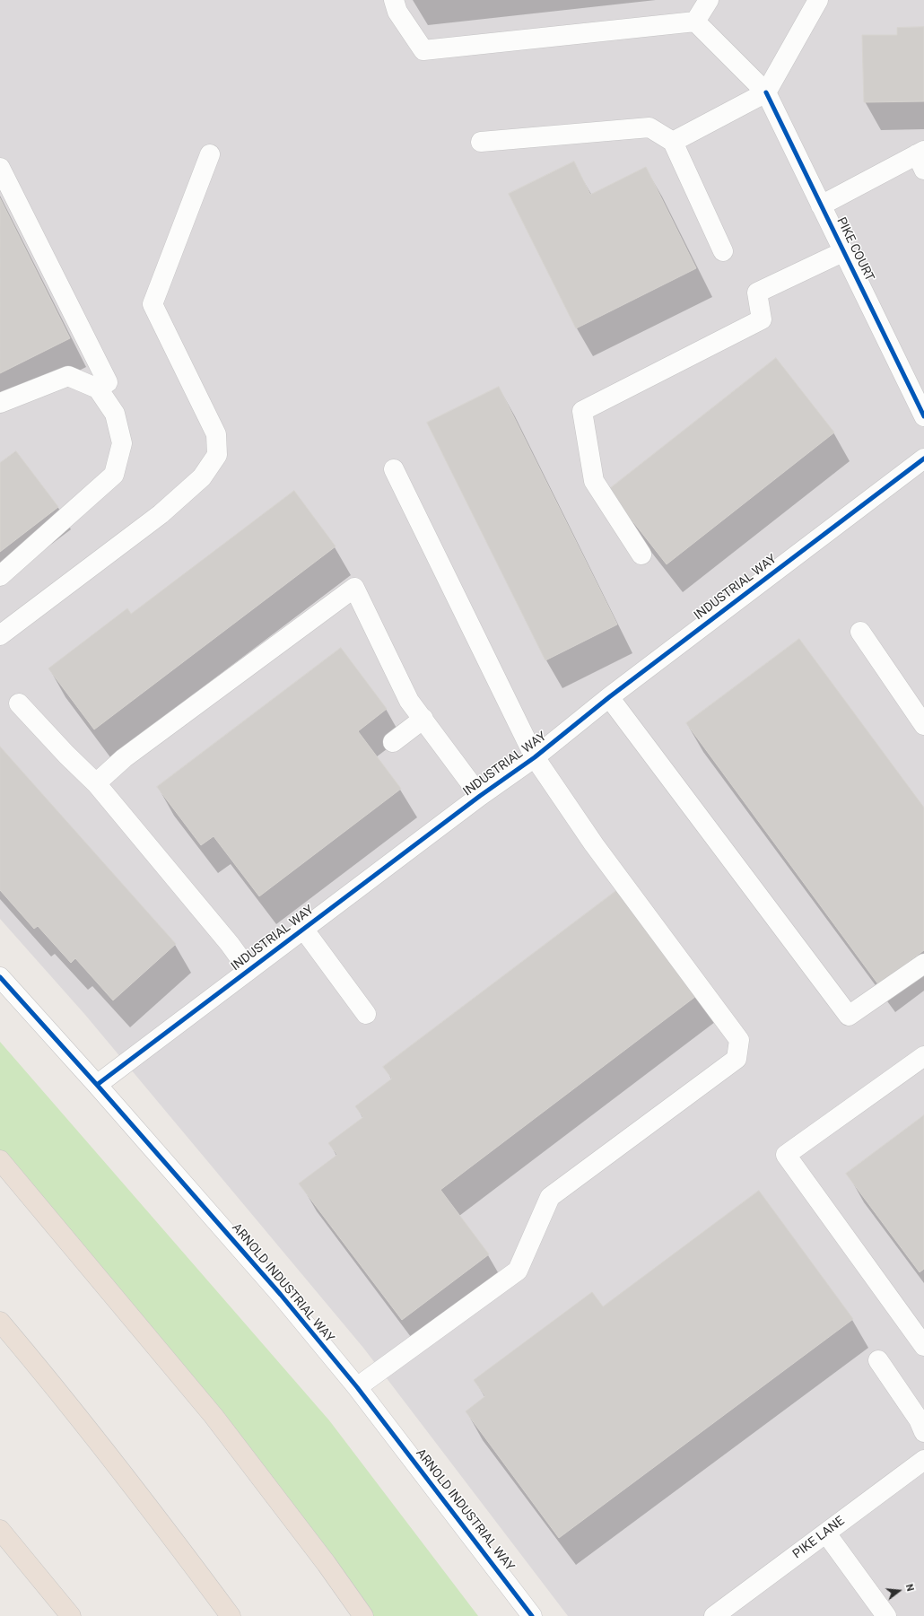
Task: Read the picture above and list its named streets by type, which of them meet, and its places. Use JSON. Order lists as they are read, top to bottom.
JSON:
{
  "streets": {
    "street": [
      "PIKE COURT",
      "INDUSTRIAL WAY",
      "ARNOLD INDUSTRIAL WAY",
      "PIKE LANE"
    ]
  },
  "crossings": [
    ["INDUSTRIAL WAY", "ARNOLD INDUSTRIAL WAY"]
  ],
  "north": "right"
}
